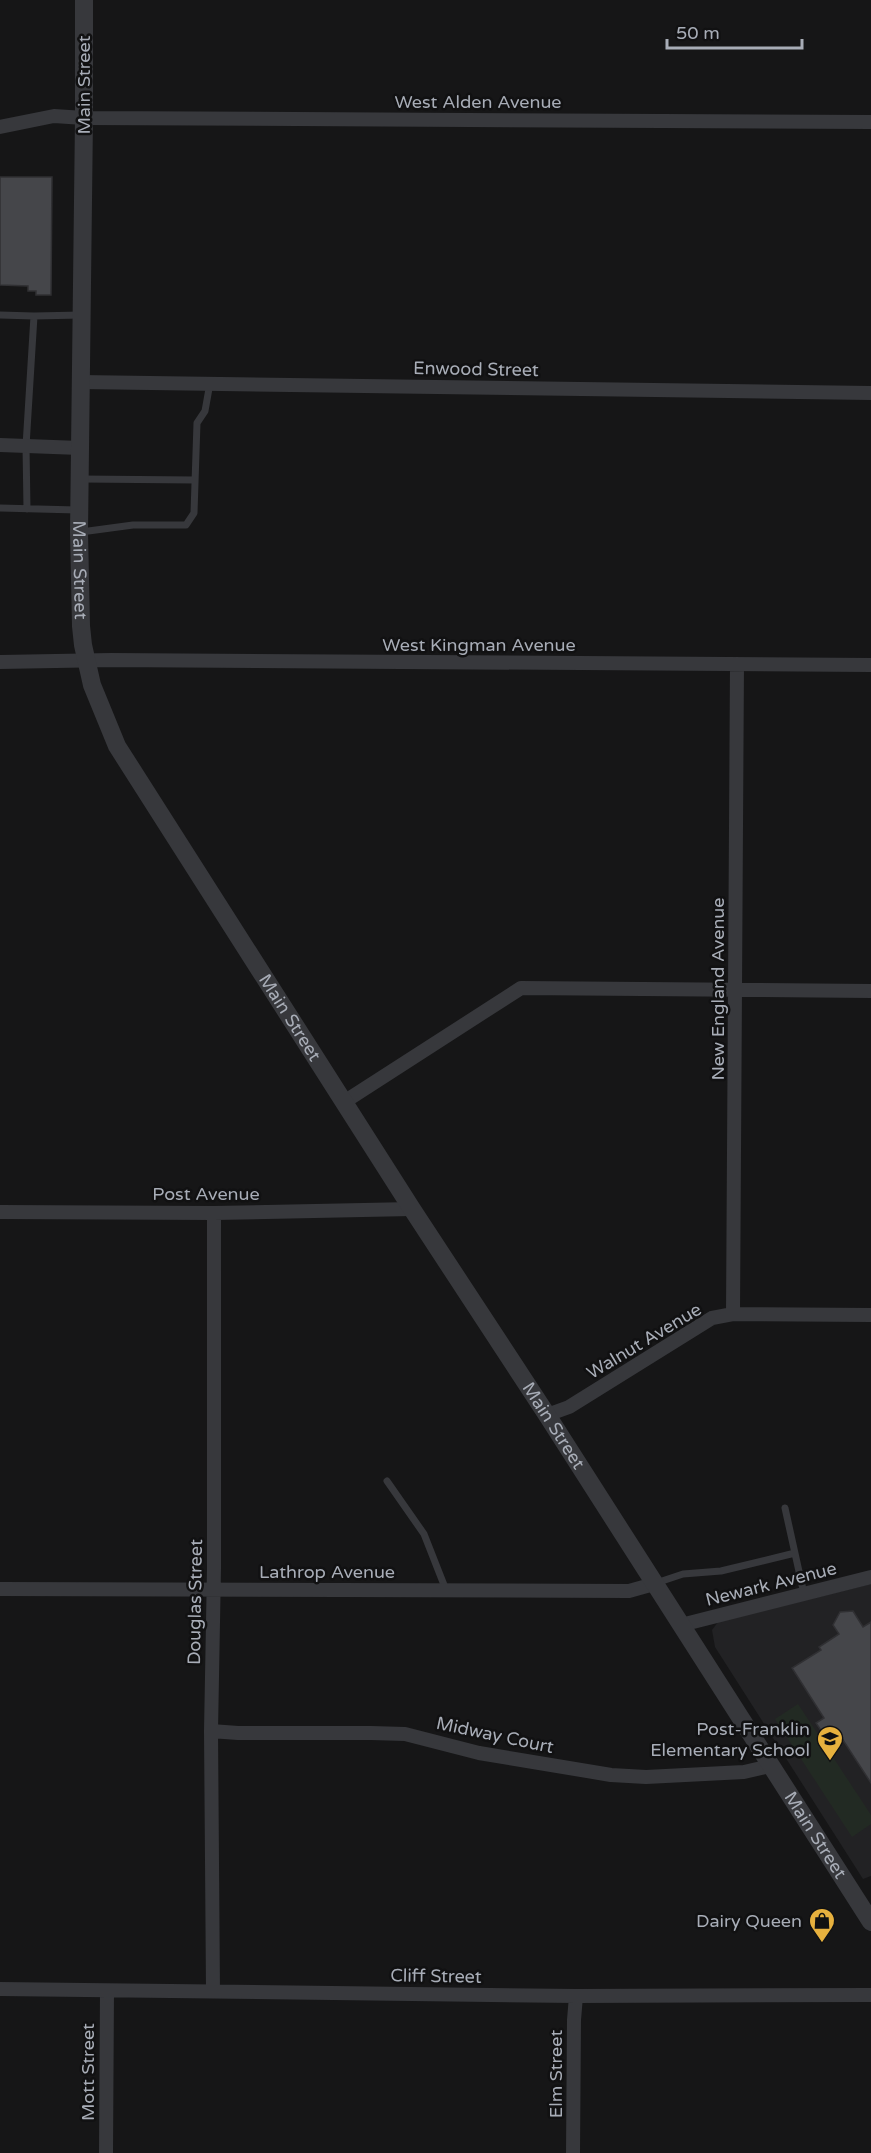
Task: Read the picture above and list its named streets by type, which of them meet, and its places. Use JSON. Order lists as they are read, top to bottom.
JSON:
{
  "streets": {
    "street": [
      "Main Street",
      "West Alden Avenue",
      "Enwood Street",
      "West Kingman Avenue",
      "New England Avenue",
      "Post Avenue",
      "Walnut Avenue",
      "Lathrop Avenue",
      "Newark Avenue",
      "Douglas Street",
      "Midway Court",
      "Cliff Street",
      "Mott Street",
      "Elm Street"
    ]
  },
  "crossings": [
    ["Main Street", "West Alden Avenue"],
    ["Main Street", "Enwood Street"],
    ["Main Street", "West Kingman Avenue"],
    ["Main Street", "Post Avenue"],
    ["Main Street", "Walnut Avenue"],
    ["Main Street", "Lathrop Avenue"],
    ["Main Street", "Newark Avenue"],
    ["Main Street", "Midway Court"],
    ["West Kingman Avenue", "New England Avenue"],
    ["New England Avenue", "Walnut Avenue"],
    ["Post Avenue", "Douglas Street"],
    ["Lathrop Avenue", "Douglas Street"],
    ["Douglas Street", "Midway Court"],
    ["Douglas Street", "Cliff Street"],
    ["Cliff Street", "Mott Street"],
    ["Cliff Street", "Elm Street"]
  ],
  "places": {
    "school or university": ["Post-Franklin Elementary School"],
    "shop": ["Dairy Queen"]
  },
  "scale_bar": "50 m"
}
